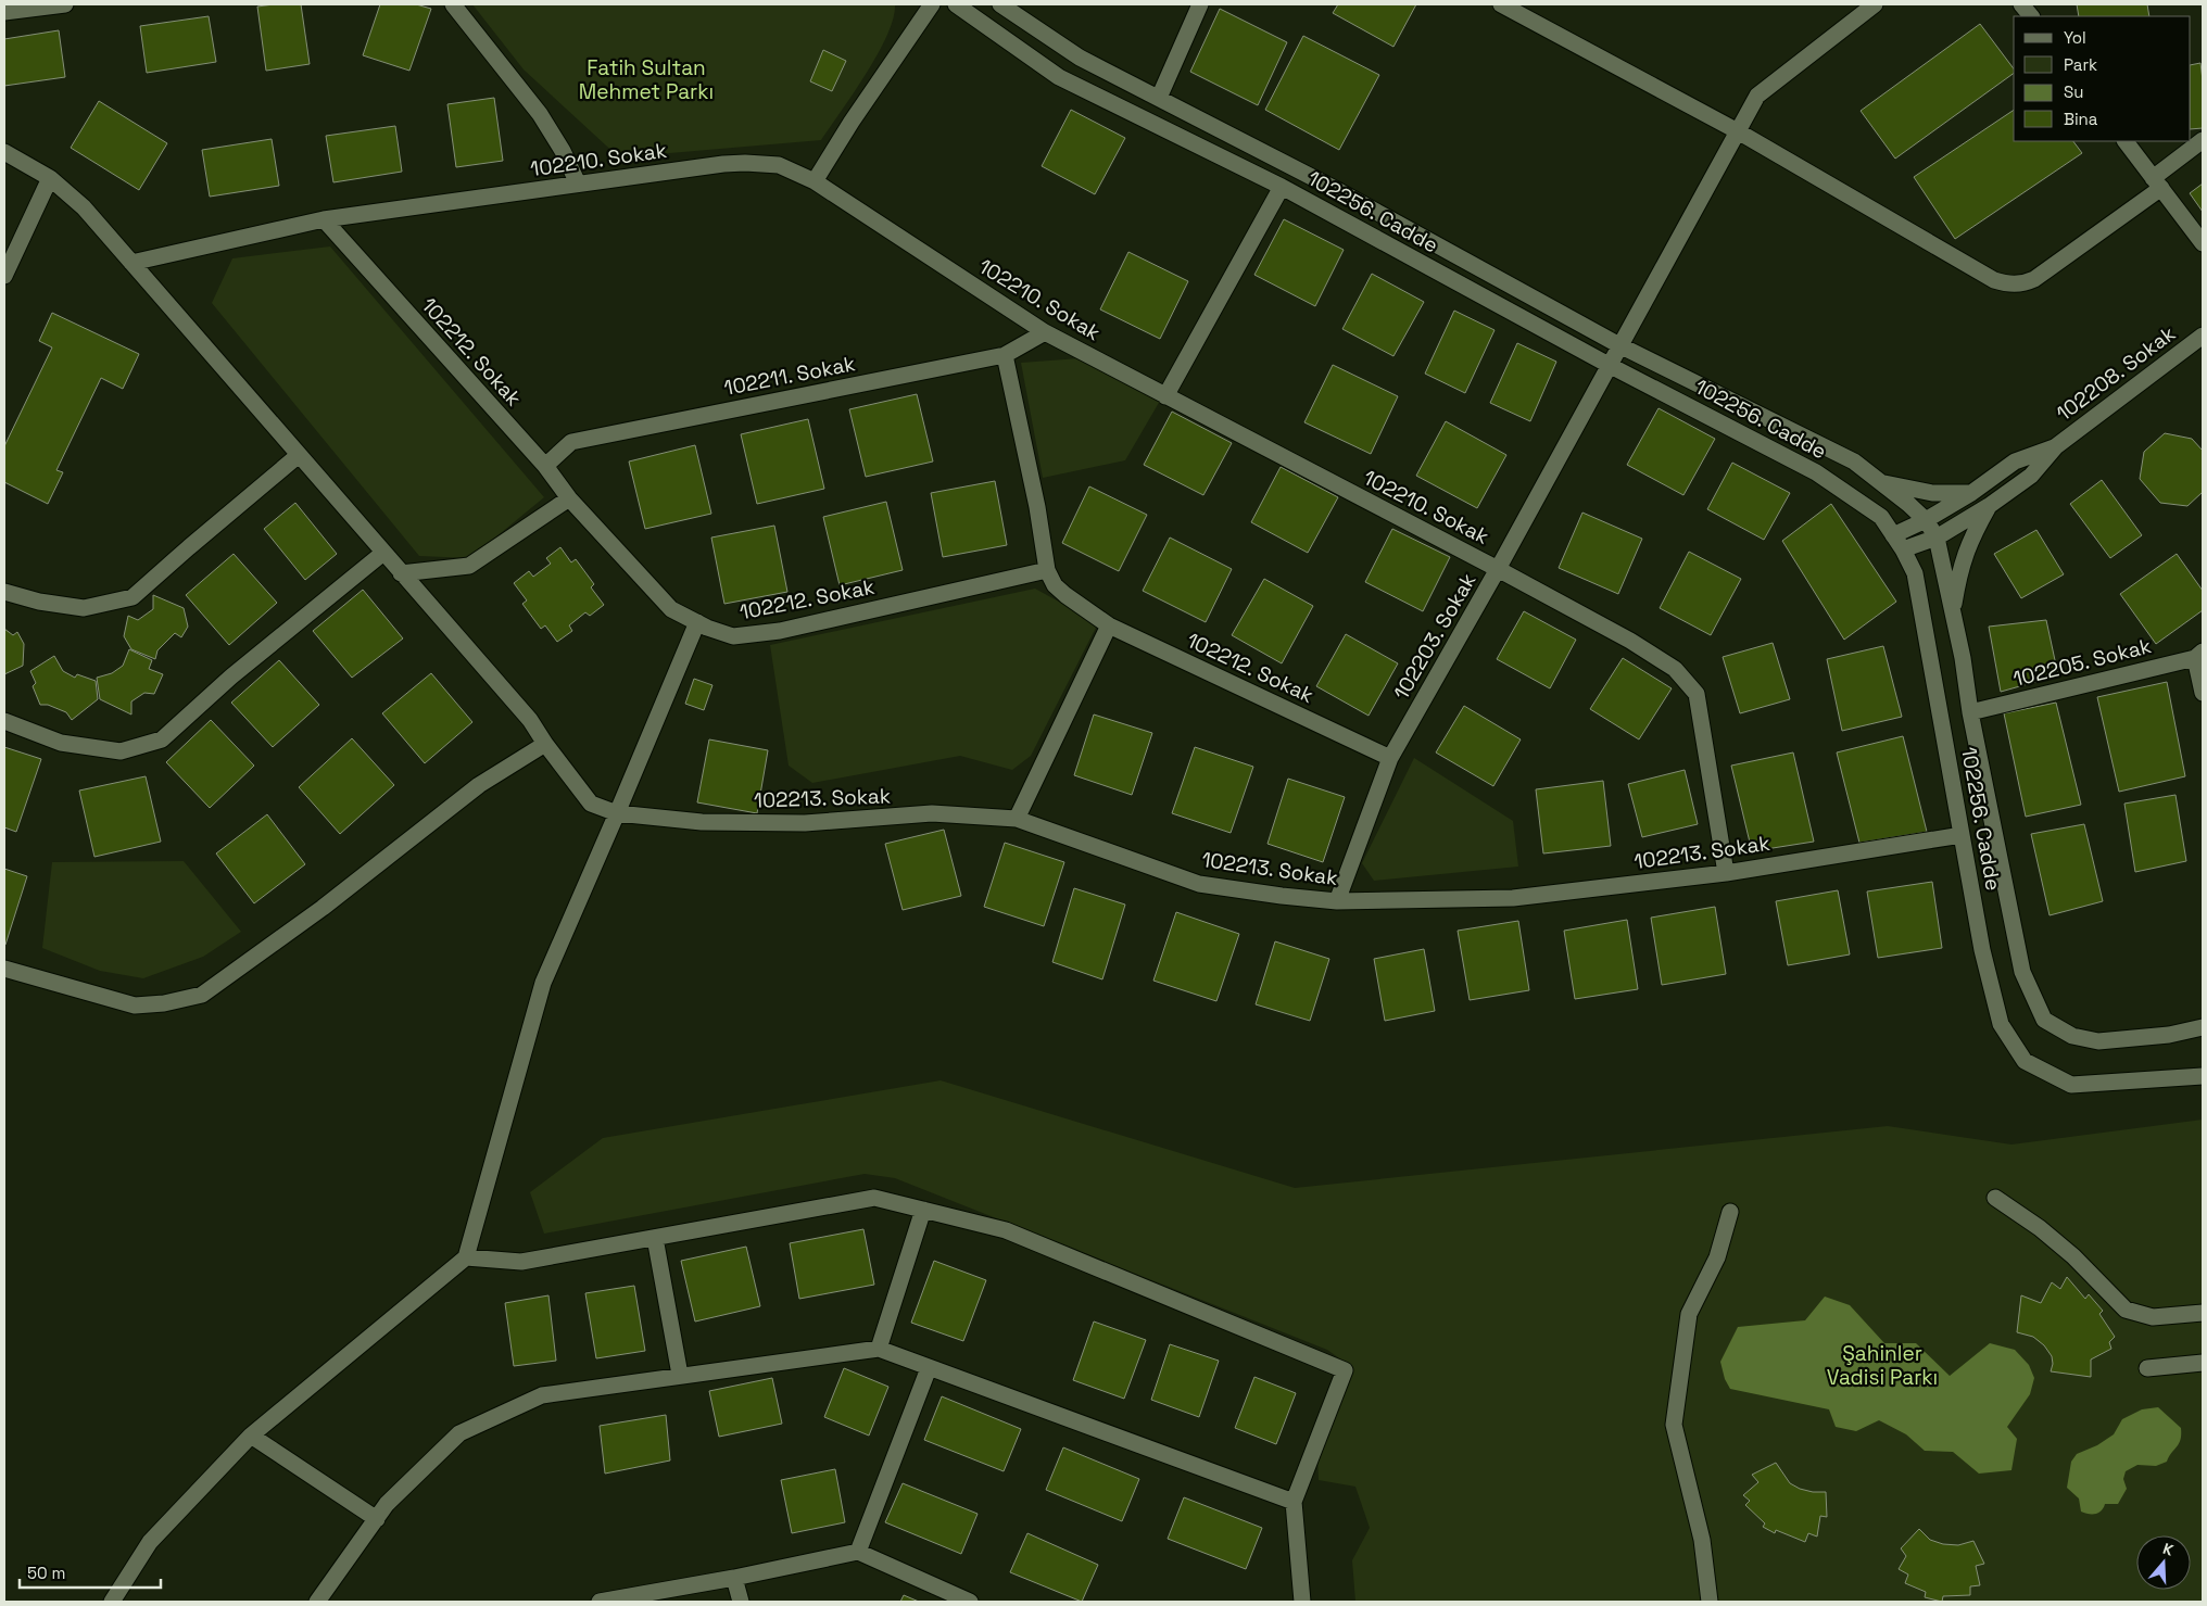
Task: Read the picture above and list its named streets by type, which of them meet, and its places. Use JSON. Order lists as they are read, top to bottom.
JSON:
{
  "streets": {
    "street": [
      "102210. Sokak",
      "102256. Cadde",
      "102212. Sokak",
      "102208. Sokak",
      "102211. Sokak",
      "102203. Sokak",
      "102205. Sokak",
      "102213. Sokak"
    ]
  },
  "crossings": [
    ["102210. Sokak", "102212. Sokak"],
    ["102210. Sokak", "102211. Sokak"],
    ["102210. Sokak", "102203. Sokak"],
    ["102210. Sokak", "102213. Sokak"],
    ["102256. Cadde", "102208. Sokak"],
    ["102256. Cadde", "102203. Sokak"],
    ["102256. Cadde", "102205. Sokak"],
    ["102256. Cadde", "102213. Sokak"],
    ["102212. Sokak", "102211. Sokak"],
    ["102212. Sokak", "102203. Sokak"],
    ["102203. Sokak", "102213. Sokak"]
  ],
  "parks": ["Fatih Sultan Mehmet Parkı", "Şahinler Vadisi Parkı"],
  "legend": [
    "Yol",
    "Park",
    "Su",
    "Bina"
  ],
  "scale_bar": "50 m",
  "north": "top"
}
